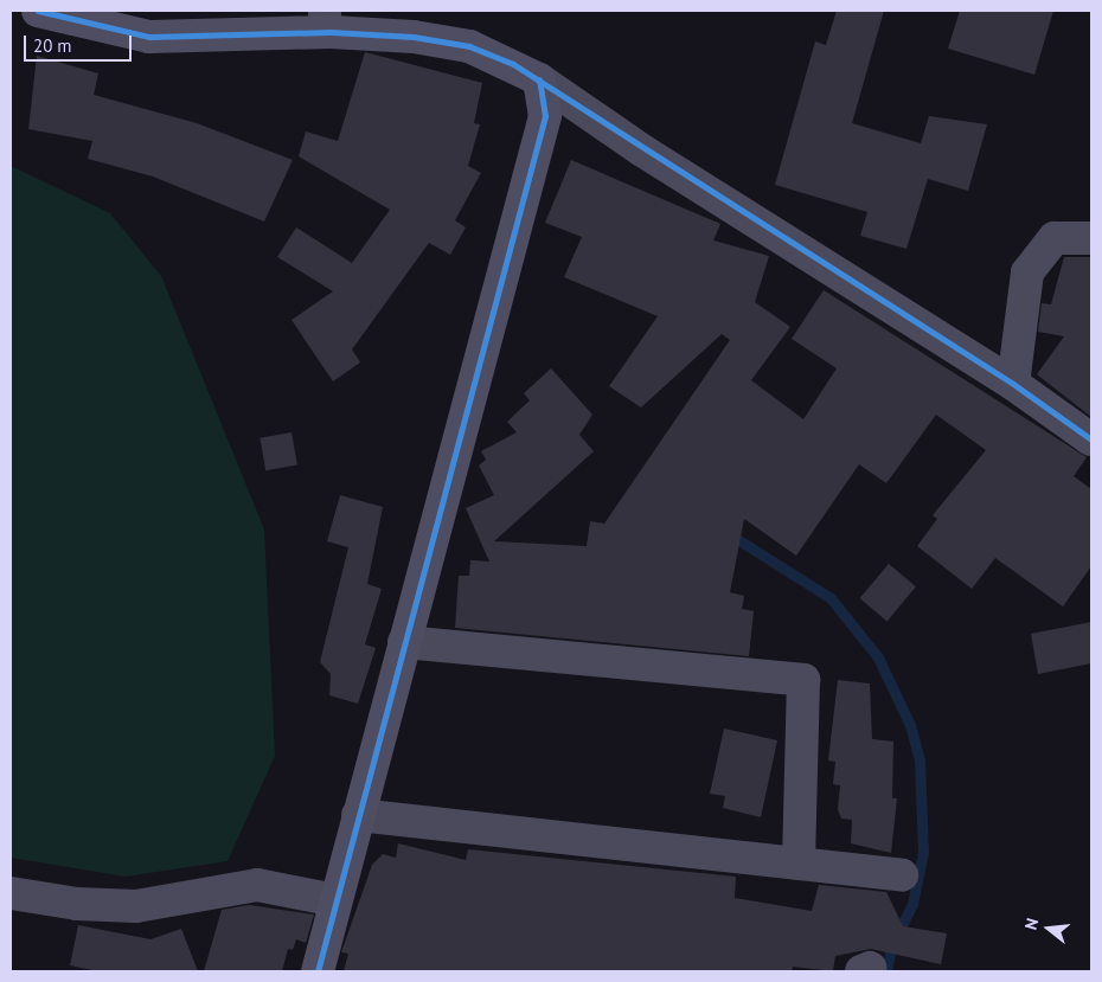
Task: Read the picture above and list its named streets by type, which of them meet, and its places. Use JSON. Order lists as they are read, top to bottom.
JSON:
{
  "scale_bar": "20 m",
  "north": "left"
}
